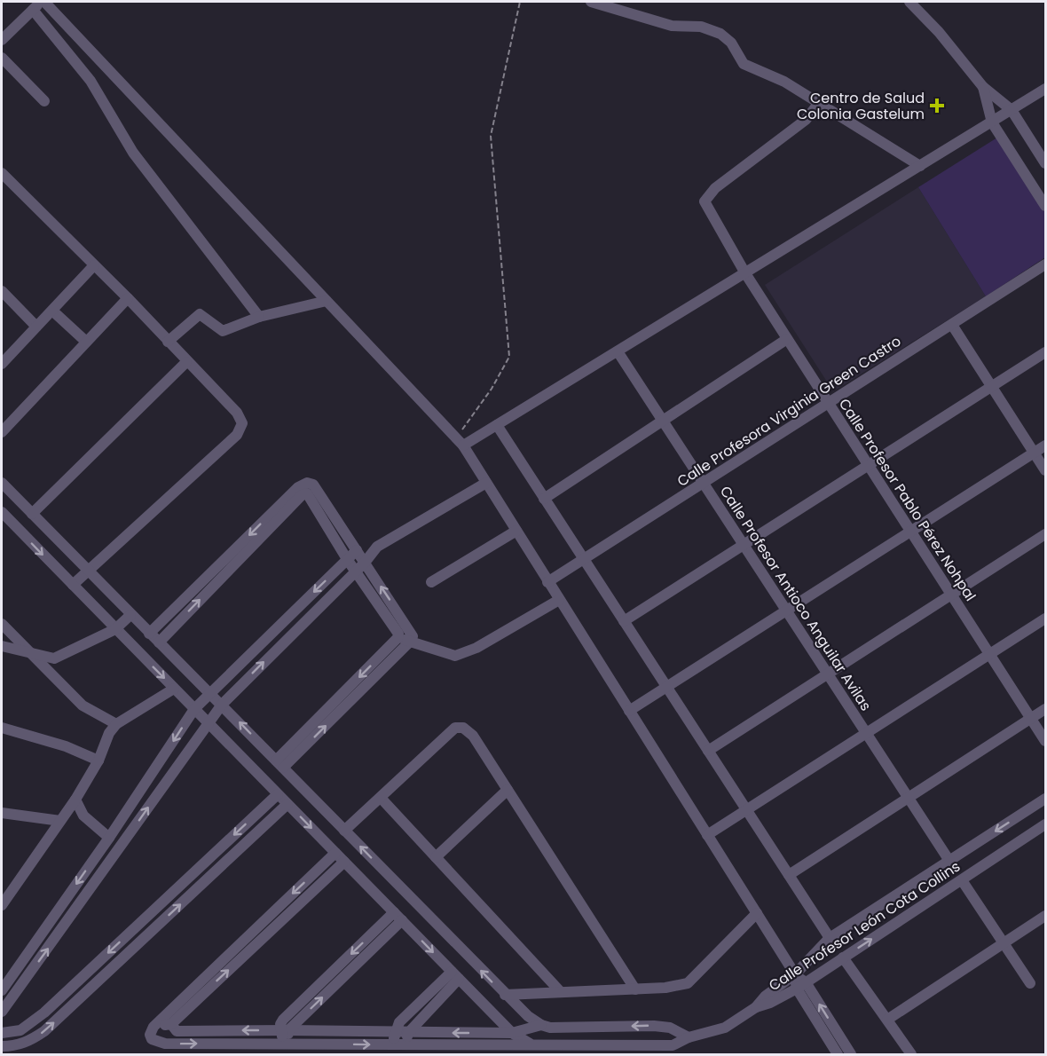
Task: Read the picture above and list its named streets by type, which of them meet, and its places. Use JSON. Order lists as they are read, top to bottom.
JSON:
{
  "streets": {
    "street": [
      "Calle Profesora Virginia Green Castro",
      "Calle Profesor Pablo Pérez Nohpal",
      "Calle Profesor Antioco Anguilar Avilas",
      "Calle Profesor León Cota Collins"
    ]
  },
  "crossings": [
    ["Calle Profesora Virginia Green Castro", "Calle Profesor Pablo Pérez Nohpal"],
    ["Calle Profesora Virginia Green Castro", "Calle Profesor Antioco Anguilar Avilas"],
    ["Calle Profesor Antioco Anguilar Avilas", "Calle Profesor León Cota Collins"]
  ],
  "places": {
    "health": ["Centro de Salud Colonia Gastelum"]
  }
}
